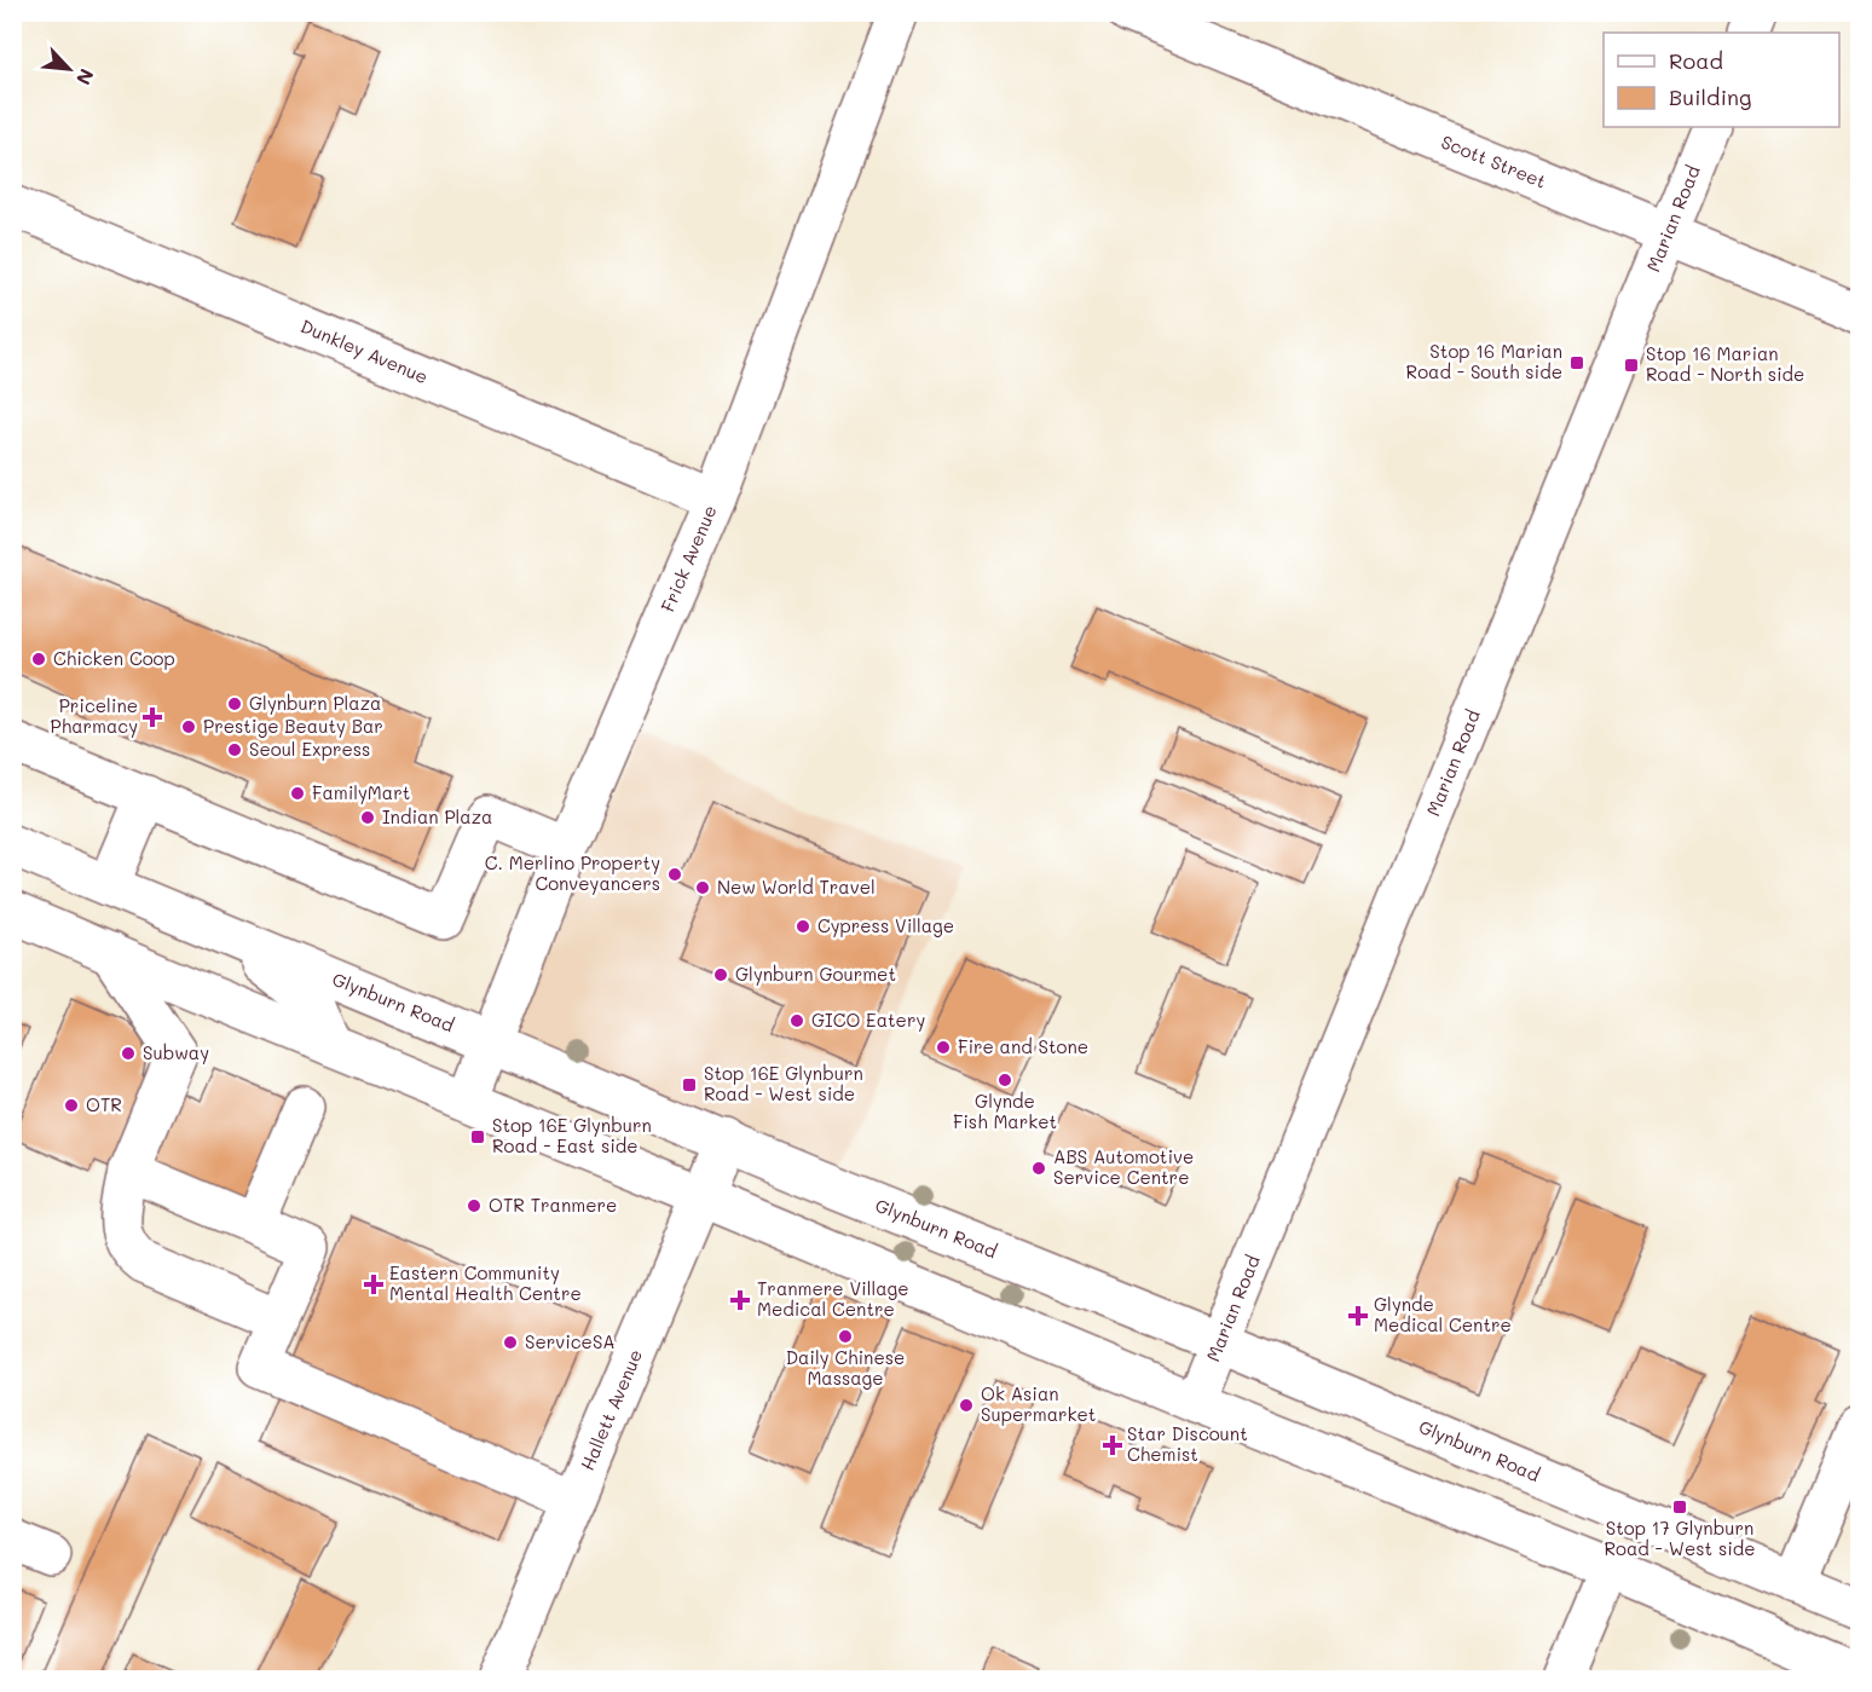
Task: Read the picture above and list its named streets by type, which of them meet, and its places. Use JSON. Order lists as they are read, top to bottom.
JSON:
{
  "streets": {
    "street": [
      "Scott Street",
      "Marian Road",
      "Dunkley Avenue",
      "Frick Avenue",
      "Glynburn Road",
      "Hallett Avenue"
    ]
  },
  "crossings": [
    ["Scott Street", "Marian Road"],
    ["Marian Road", "Glynburn Road"],
    ["Dunkley Avenue", "Frick Avenue"],
    ["Frick Avenue", "Glynburn Road"],
    ["Glynburn Road", "Hallett Avenue"]
  ],
  "places": {
    "transit": [
      "Stop 16 Marian Road - South side",
      "Stop 16 Marian Road - North side",
      "Stop 16E Glynburn Road - West side",
      "Stop 16E Glynburn Road - East side",
      "Stop 17 Glynburn Road - West side"
    ],
    "other": [
      "Chicken Coop",
      "Glynburn Plaza",
      "Prestige Beauty Bar",
      "Seoul Express",
      "FamilyMart",
      "Indian Plaza",
      "C. Merlino Property Conveyancers",
      "New World Travel",
      "Cypress Village",
      "Glynburn Gourmet",
      "GICO Eatery",
      "Fire and Stone",
      "Subway",
      "Glynde Fish Market",
      "OTR",
      "ABS Automotive Service Centre",
      "OTR Tranmere",
      "Daily Chinese Massage",
      "ServiceSA",
      "Ok Asian Supermarket"
    ],
    "health": [
      "Priceline Pharmacy",
      "Eastern Community Mental Health Centre",
      "Tranmere Village Medical Centre",
      "Glynde Medical Centre",
      "Star Discount Chemist"
    ]
  },
  "legend": ["Road", "Building"],
  "north": "bottom right"
}
